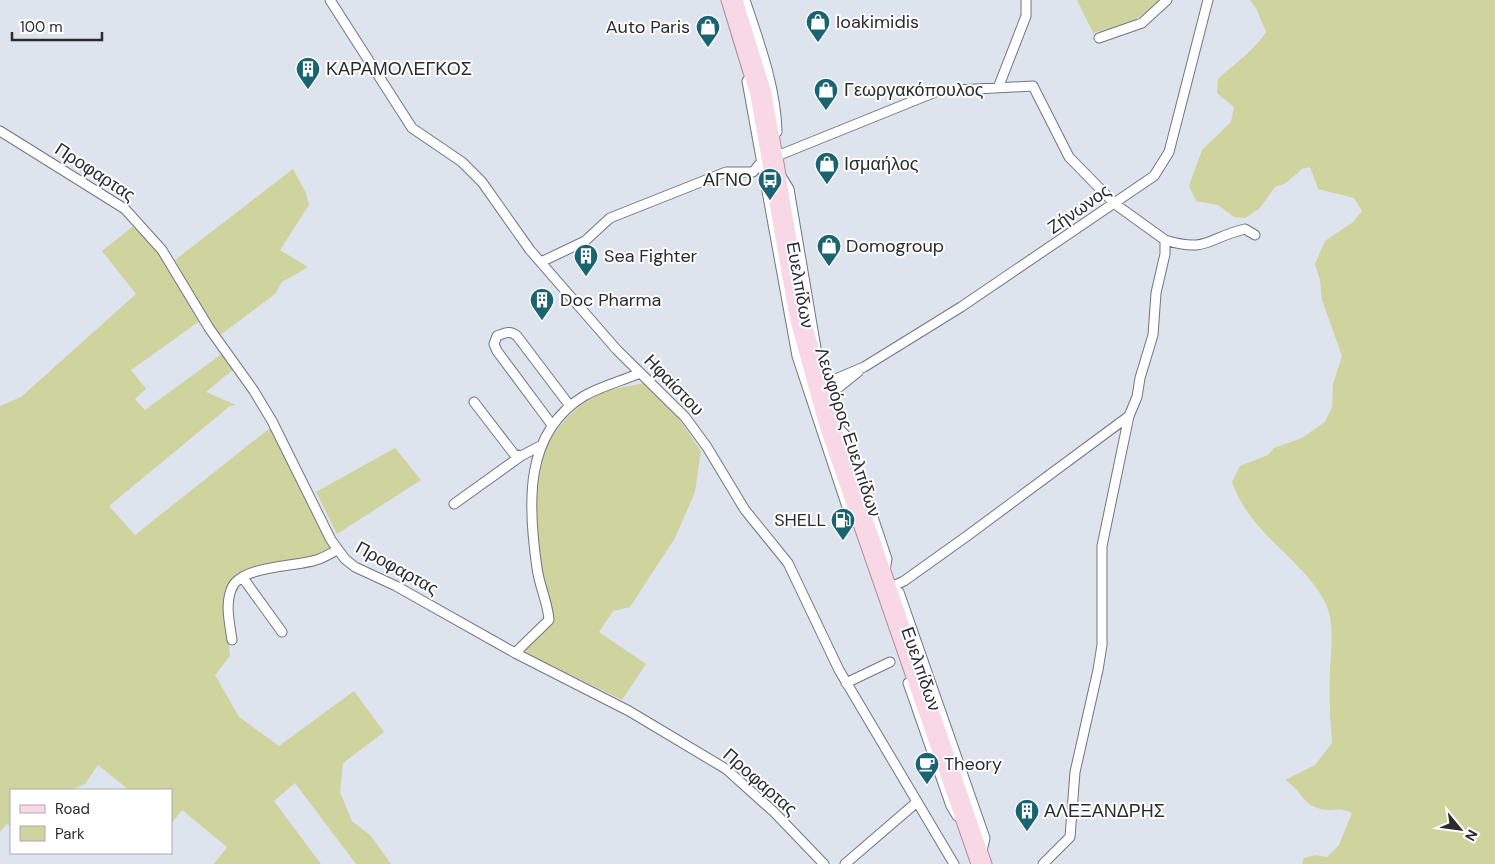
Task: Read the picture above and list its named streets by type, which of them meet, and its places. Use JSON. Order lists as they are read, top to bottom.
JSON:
{
  "streets": {
    "main road": ["Λεωφόρος Ευελπίδων"],
    "street": [
      "Προφαρτας",
      "Ζήνωνος",
      "Ευελπίδων",
      "Ηφαίστου"
    ]
  },
  "crossings": [
    ["Ζήνωνος", "Λεωφόρος Ευελπίδων"],
    ["Ευελπίδων", "Λεωφόρος Ευελπίδων"]
  ],
  "places": {
    "shop": [
      "Ioakimidis",
      "Auto Paris",
      "Γεωργακόπουλος",
      "Ισμαήλος",
      "Domogroup"
    ],
    "building": [
      "ΚΑΡΑΜΟΛΕΓΚΟΣ",
      "Sea Fighter",
      "Doc Pharma",
      "ΑΛΕΞΑΝΔΡΗΣ"
    ],
    "bus stop": ["ΑΓΝΟ"],
    "fuel station": ["SHELL"],
    "cafe": ["Theory"]
  },
  "legend": ["Road", "Park"],
  "scale_bar": "100 m",
  "north": "bottom right"
}
